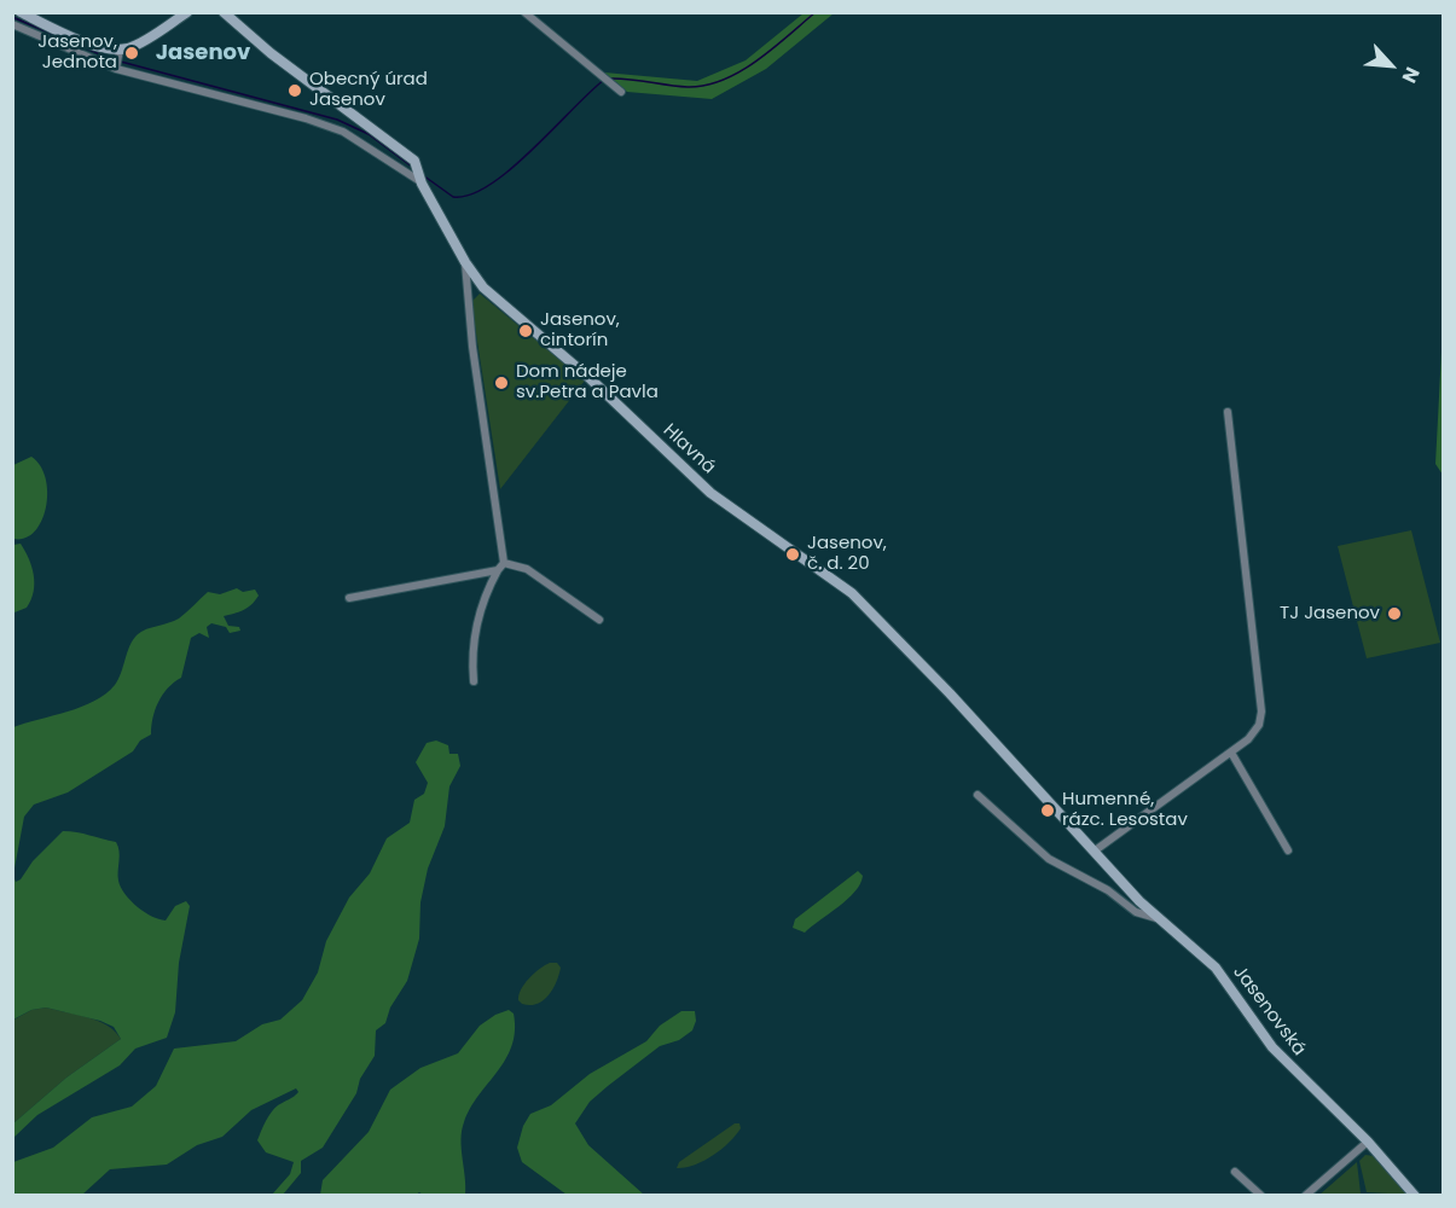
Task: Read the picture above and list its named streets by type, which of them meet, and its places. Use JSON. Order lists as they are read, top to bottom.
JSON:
{
  "streets": {
    "street": ["Hlavná", "Jasenovská"]
  },
  "crossings": [
    ["Hlavná", "Jasenovská"]
  ],
  "districts": ["Jasenov"],
  "places": [
    "Jasenov, Jednota",
    "Obecný úrad Jasenov",
    "Jasenov, cintorín",
    "Dom nádeje sv.Petra a Pavla",
    "Jasenov, č. d. 20",
    "TJ Jasenov",
    "Humenné, rázc. Lesostav"
  ],
  "north": "bottom right"
}
